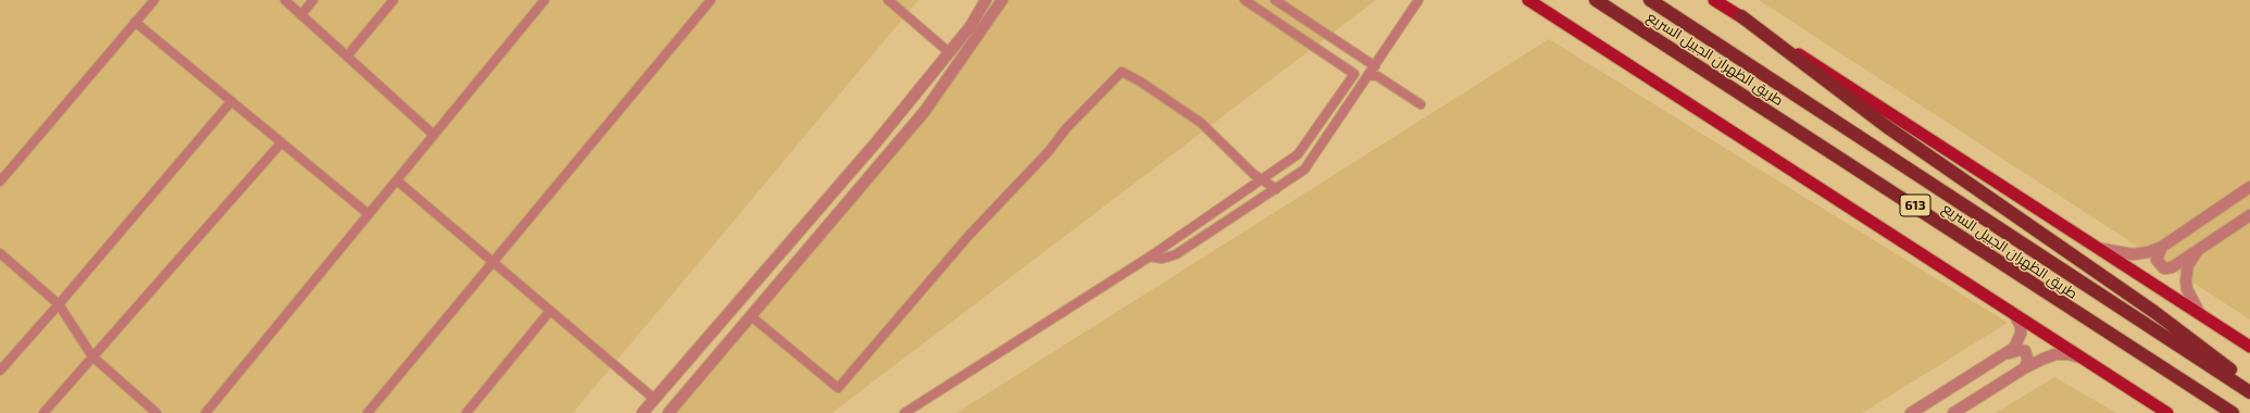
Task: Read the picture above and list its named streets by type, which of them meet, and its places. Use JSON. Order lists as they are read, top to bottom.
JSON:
{
  "streets": {
    "highway": ["طريق الظهران الجبيل السريع", "613"]
  }
}
